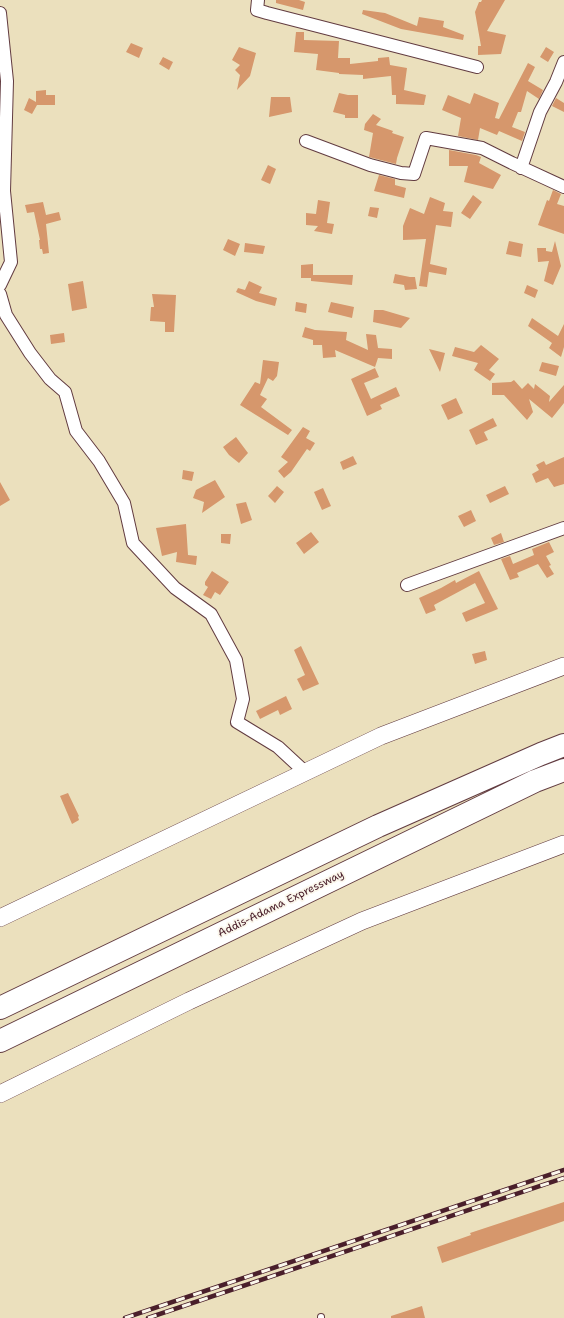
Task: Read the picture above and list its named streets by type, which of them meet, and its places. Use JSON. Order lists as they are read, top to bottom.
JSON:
{
  "streets": {
    "highway": ["Addis-Adama Expressway"]
  }
}
